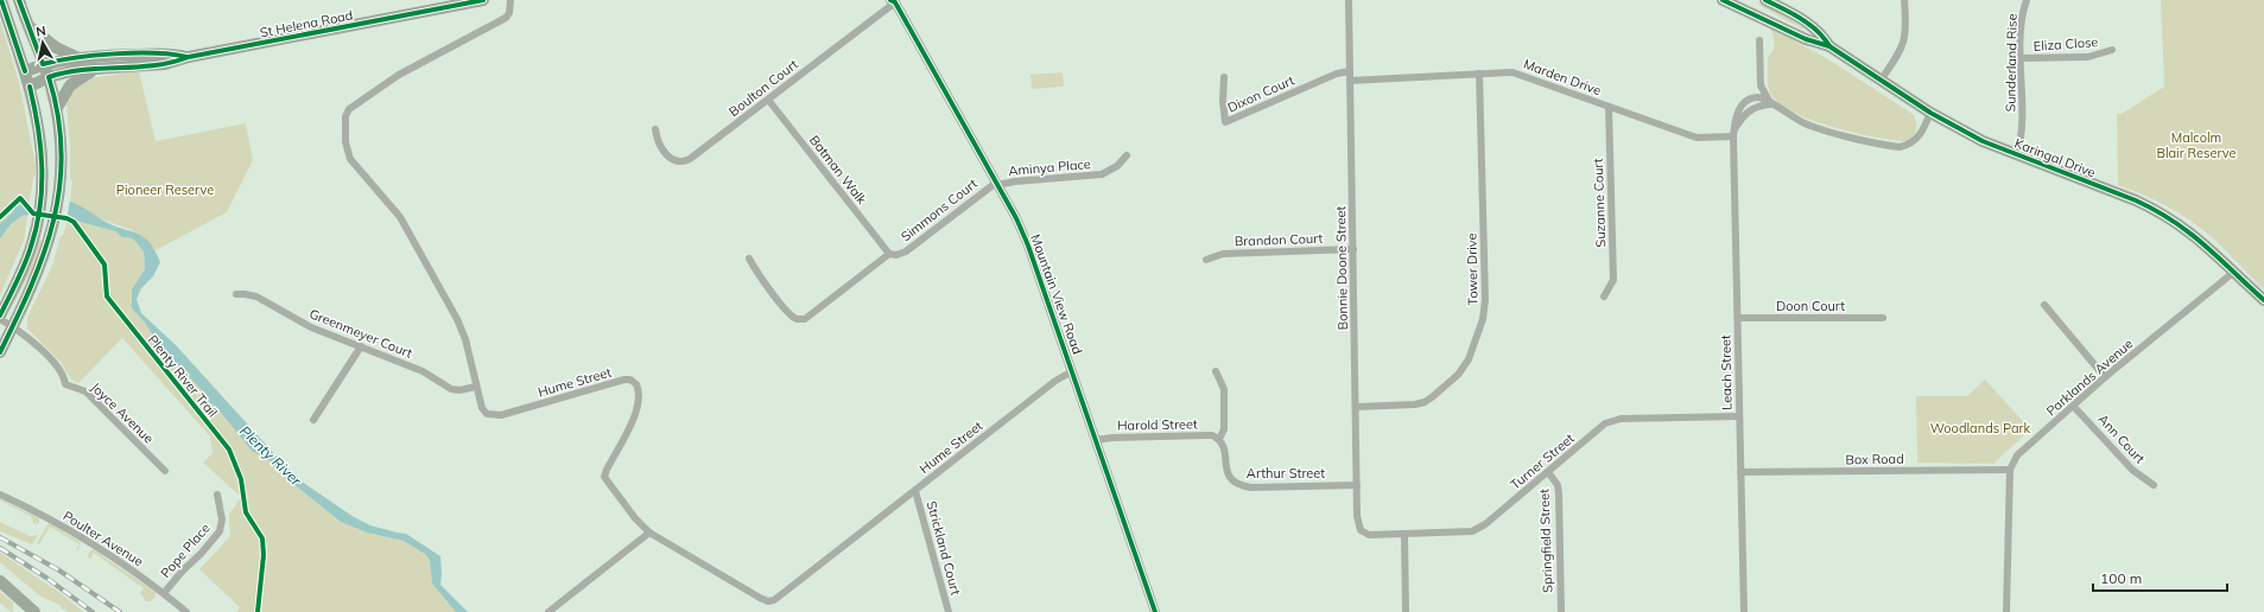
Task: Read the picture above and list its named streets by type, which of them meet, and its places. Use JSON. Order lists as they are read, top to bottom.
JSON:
{
  "streets": {
    "main road": ["St Helena Road", "Karingal Drive"],
    "street": [
      "Eliza Close",
      "Sunderland Rise",
      "Marden Drive",
      "Boulton Court",
      "Dixon Court",
      "Aminya Place",
      "Batman Walk",
      "Suzanne Court",
      "Simmons Court",
      "Brandon Court",
      "Bonnie Doone Street",
      "Tower Drive",
      "Mountain View Road",
      "Doon Court",
      "Greenmeyer Court",
      "Leach Street",
      "Parklands Avenue",
      "Hume Street",
      "Joyce Avenue",
      "Harold Street",
      "Ann Court",
      "Box Road",
      "Turner Street",
      "Arthur Street",
      "Poulter Avenue",
      "Springfield Street",
      "Strickland Court",
      "Pope Place"
    ],
    "cycle path": ["Plenty River Trail"]
  },
  "crossings": [
    ["Eliza Close", "Sunderland Rise"],
    ["Sunderland Rise", "Karingal Drive"],
    ["Marden Drive", "Suzanne Court"],
    ["Marden Drive", "Bonnie Doone Street"],
    ["Marden Drive", "Tower Drive"],
    ["Marden Drive", "Leach Street"],
    ["Boulton Court", "Batman Walk"],
    ["Boulton Court", "Mountain View Road"],
    ["Dixon Court", "Bonnie Doone Street"],
    ["Karingal Drive", "Parklands Avenue"],
    ["Aminya Place", "Simmons Court"],
    ["Aminya Place", "Mountain View Road"],
    ["Batman Walk", "Simmons Court"],
    ["Simmons Court", "Mountain View Road"],
    ["Brandon Court", "Bonnie Doone Street"],
    ["Bonnie Doone Street", "Tower Drive"],
    ["Bonnie Doone Street", "Turner Street"],
    ["Bonnie Doone Street", "Arthur Street"],
    ["Mountain View Road", "Hume Street"],
    ["Mountain View Road", "Harold Street"],
    ["Doon Court", "Leach Street"],
    ["Greenmeyer Court", "Hume Street"],
    ["Leach Street", "Box Road"],
    ["Leach Street", "Turner Street"],
    ["Parklands Avenue", "Ann Court"],
    ["Parklands Avenue", "Box Road"],
    ["Hume Street", "Strickland Court"],
    ["Harold Street", "Arthur Street"],
    ["Turner Street", "Springfield Street"],
    ["Poulter Avenue", "Pope Place"]
  ],
  "water": ["Plenty River"],
  "parks": ["Malcolm Blair Reserve", "Pioneer Reserve", "Woodlands Park"],
  "scale_bar": "100 m",
  "north": "top"
}
